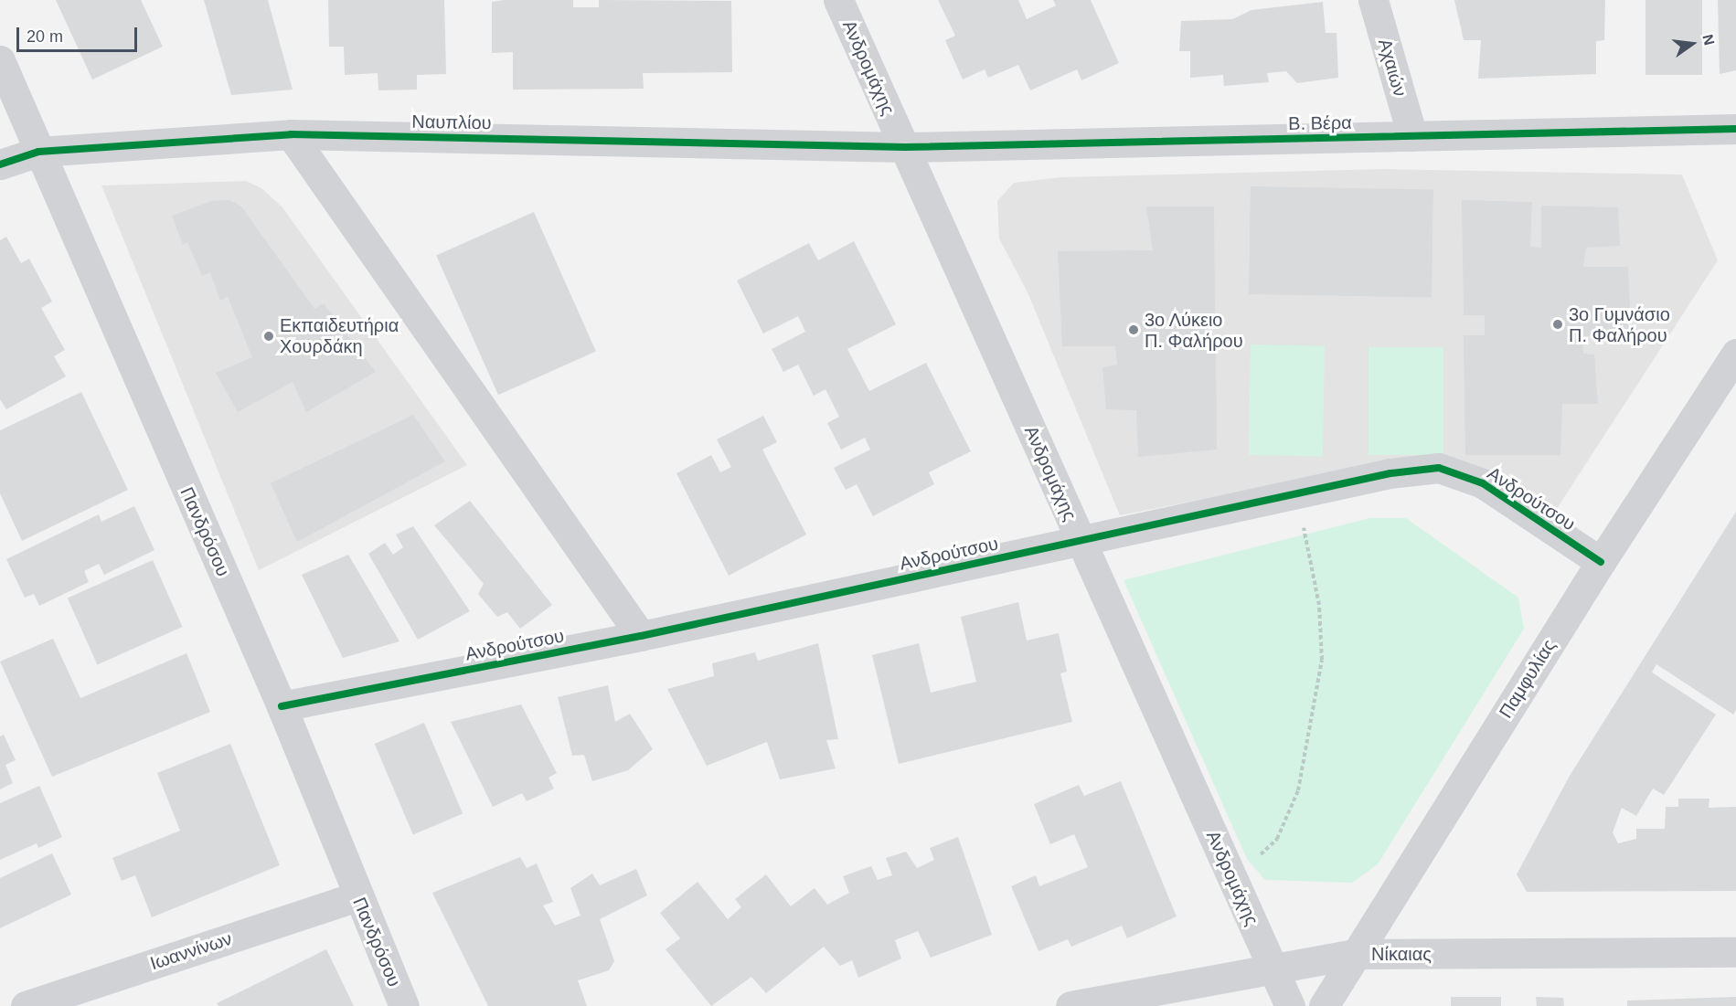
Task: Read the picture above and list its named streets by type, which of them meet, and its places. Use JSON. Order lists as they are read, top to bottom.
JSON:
{
  "streets": {
    "street": [
      "Ανδρομάχης",
      "Αχαιών",
      "Ναυπλίου",
      "Β. Βέρα",
      "Ανδρούτσου",
      "Πανδρόσου",
      "Παμφυλίας",
      "Ιωαννίνων",
      "Νίκαιας"
    ]
  },
  "crossings": [
    ["Ανδρομάχης", "Ναυπλίου"],
    ["Ανδρομάχης", "Β. Βέρα"],
    ["Ανδρομάχης", "Ανδρούτσου"],
    ["Ανδρομάχης", "Νίκαιας"],
    ["Αχαιών", "Β. Βέρα"],
    ["Ναυπλίου", "Β. Βέρα"],
    ["Ναυπλίου", "Πανδρόσου"],
    ["Ανδρούτσου", "Πανδρόσου"],
    ["Ανδρούτσου", "Παμφυλίας"],
    ["Πανδρόσου", "Ιωαννίνων"],
    ["Παμφυλίας", "Νίκαιας"]
  ],
  "places": ["3ο Γυμνάσιο Π. Φαλήρου", "3ο Λύκειο Π. Φαλήρου", "Εκπαιδευτήρια Χουρδάκη"],
  "scale_bar": "20 m",
  "north": "right"
}
